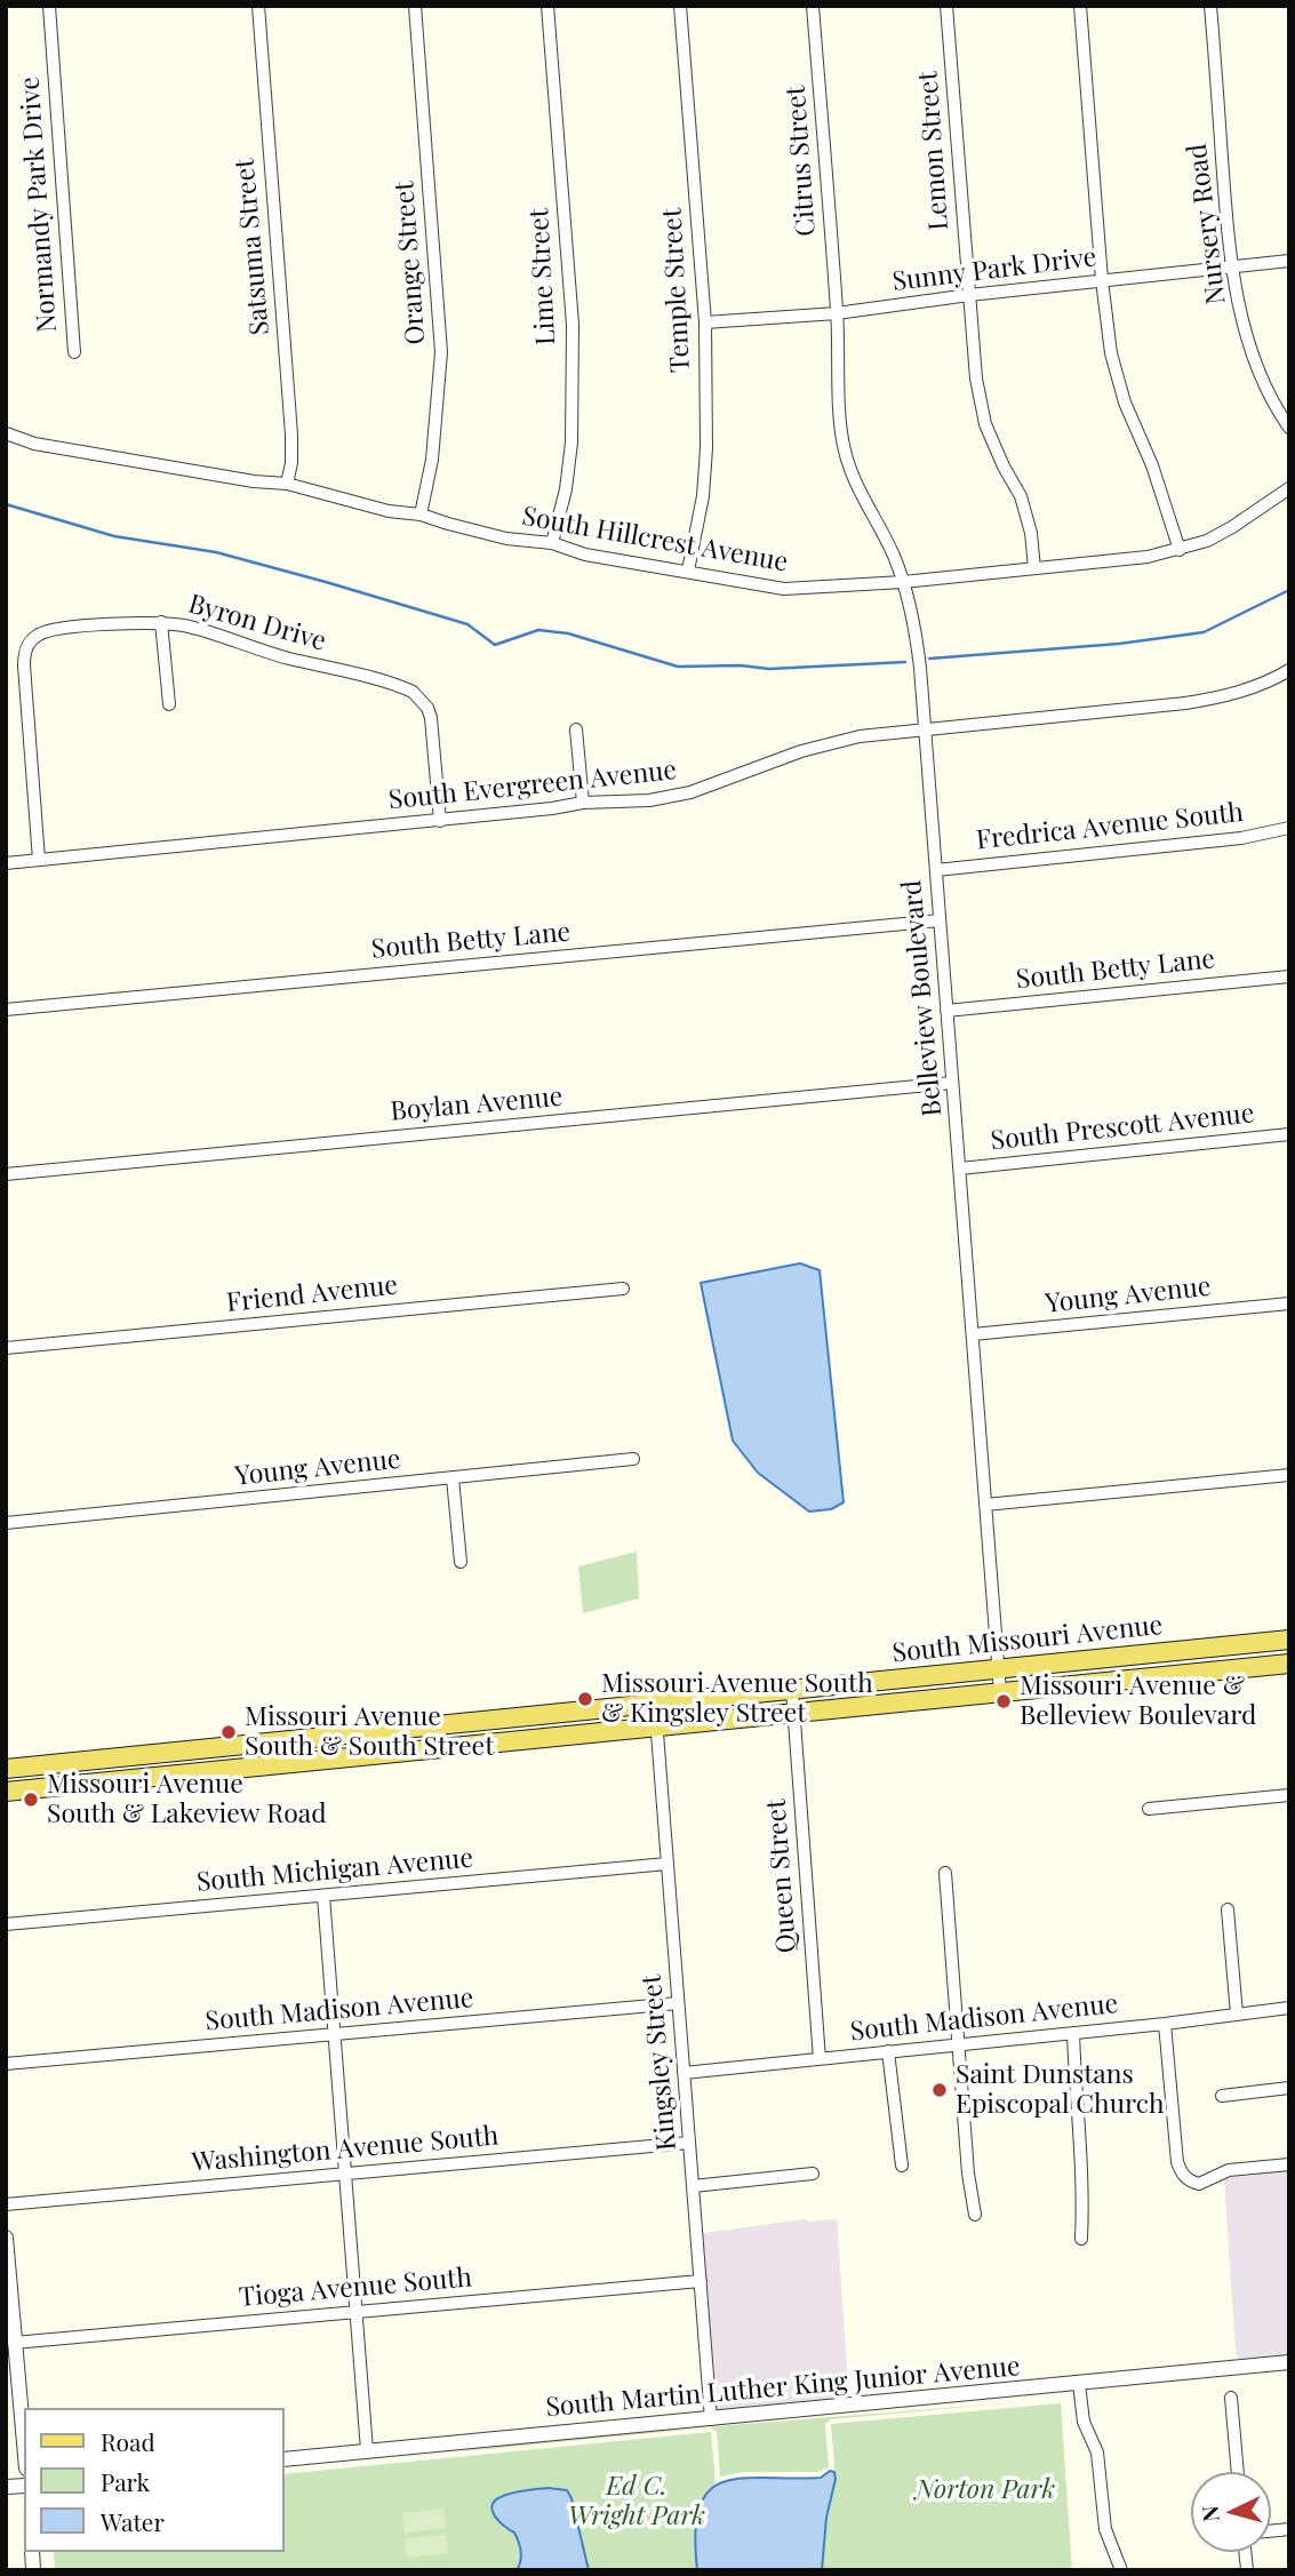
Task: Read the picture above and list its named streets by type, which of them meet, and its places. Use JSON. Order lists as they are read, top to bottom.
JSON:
{
  "streets": {
    "main road": ["South Missouri Avenue"],
    "street": [
      "Lemon Street",
      "Citrus Street",
      "Normandy Park Drive",
      "Nursery Road",
      "Satsuma Street",
      "Orange Street",
      "Sunny Park Drive",
      "Lime Street",
      "Temple Street",
      "South Hillcrest Avenue",
      "Byron Drive",
      "South Evergreen Avenue",
      "Fredrica Avenue South",
      "South Betty Lane",
      "Belleview Boulevard",
      "Boylan Avenue",
      "South Prescott Avenue",
      "Friend Avenue",
      "Young Avenue",
      "South Michigan Avenue",
      "Queen Street",
      "South Madison Avenue",
      "Kingsley Street",
      "Washington Avenue South",
      "Tioga Avenue South",
      "South Martin Luther King Junior Avenue"
    ]
  },
  "crossings": [
    ["Lemon Street", "Sunny Park Drive"],
    ["Lemon Street", "South Hillcrest Avenue"],
    ["Citrus Street", "Sunny Park Drive"],
    ["Citrus Street", "Belleview Boulevard"],
    ["Nursery Road", "Sunny Park Drive"],
    ["Satsuma Street", "South Hillcrest Avenue"],
    ["Orange Street", "South Hillcrest Avenue"],
    ["Sunny Park Drive", "Temple Street"],
    ["Sunny Park Drive", "Belleview Boulevard"],
    ["Lime Street", "South Hillcrest Avenue"],
    ["Temple Street", "South Hillcrest Avenue"],
    ["South Hillcrest Avenue", "Belleview Boulevard"],
    ["Byron Drive", "South Evergreen Avenue"],
    ["South Evergreen Avenue", "Belleview Boulevard"],
    ["Fredrica Avenue South", "Belleview Boulevard"],
    ["South Betty Lane", "Belleview Boulevard"],
    ["Belleview Boulevard", "Boylan Avenue"],
    ["Belleview Boulevard", "South Prescott Avenue"],
    ["Belleview Boulevard", "Young Avenue"],
    ["Belleview Boulevard", "South Missouri Avenue"],
    ["South Missouri Avenue", "Queen Street"],
    ["South Missouri Avenue", "Kingsley Street"],
    ["South Michigan Avenue", "Kingsley Street"],
    ["Queen Street", "South Madison Avenue"],
    ["South Madison Avenue", "Kingsley Street"],
    ["Kingsley Street", "Washington Avenue South"],
    ["Kingsley Street", "Tioga Avenue South"],
    ["Kingsley Street", "South Martin Luther King Junior Avenue"]
  ],
  "parks": ["Ed C. Wright Park", "Norton Park"],
  "places": [
    "Missouri Avenue South & Kingsley Street",
    "Missouri Avenue & Belleview Boulevard",
    "Missouri Avenue South & South Street",
    "Missouri Avenue South & Lakeview Road",
    "Saint Dunstans Episcopal Church"
  ],
  "legend": ["Road", "Park", "Water"],
  "north": "left"
}
